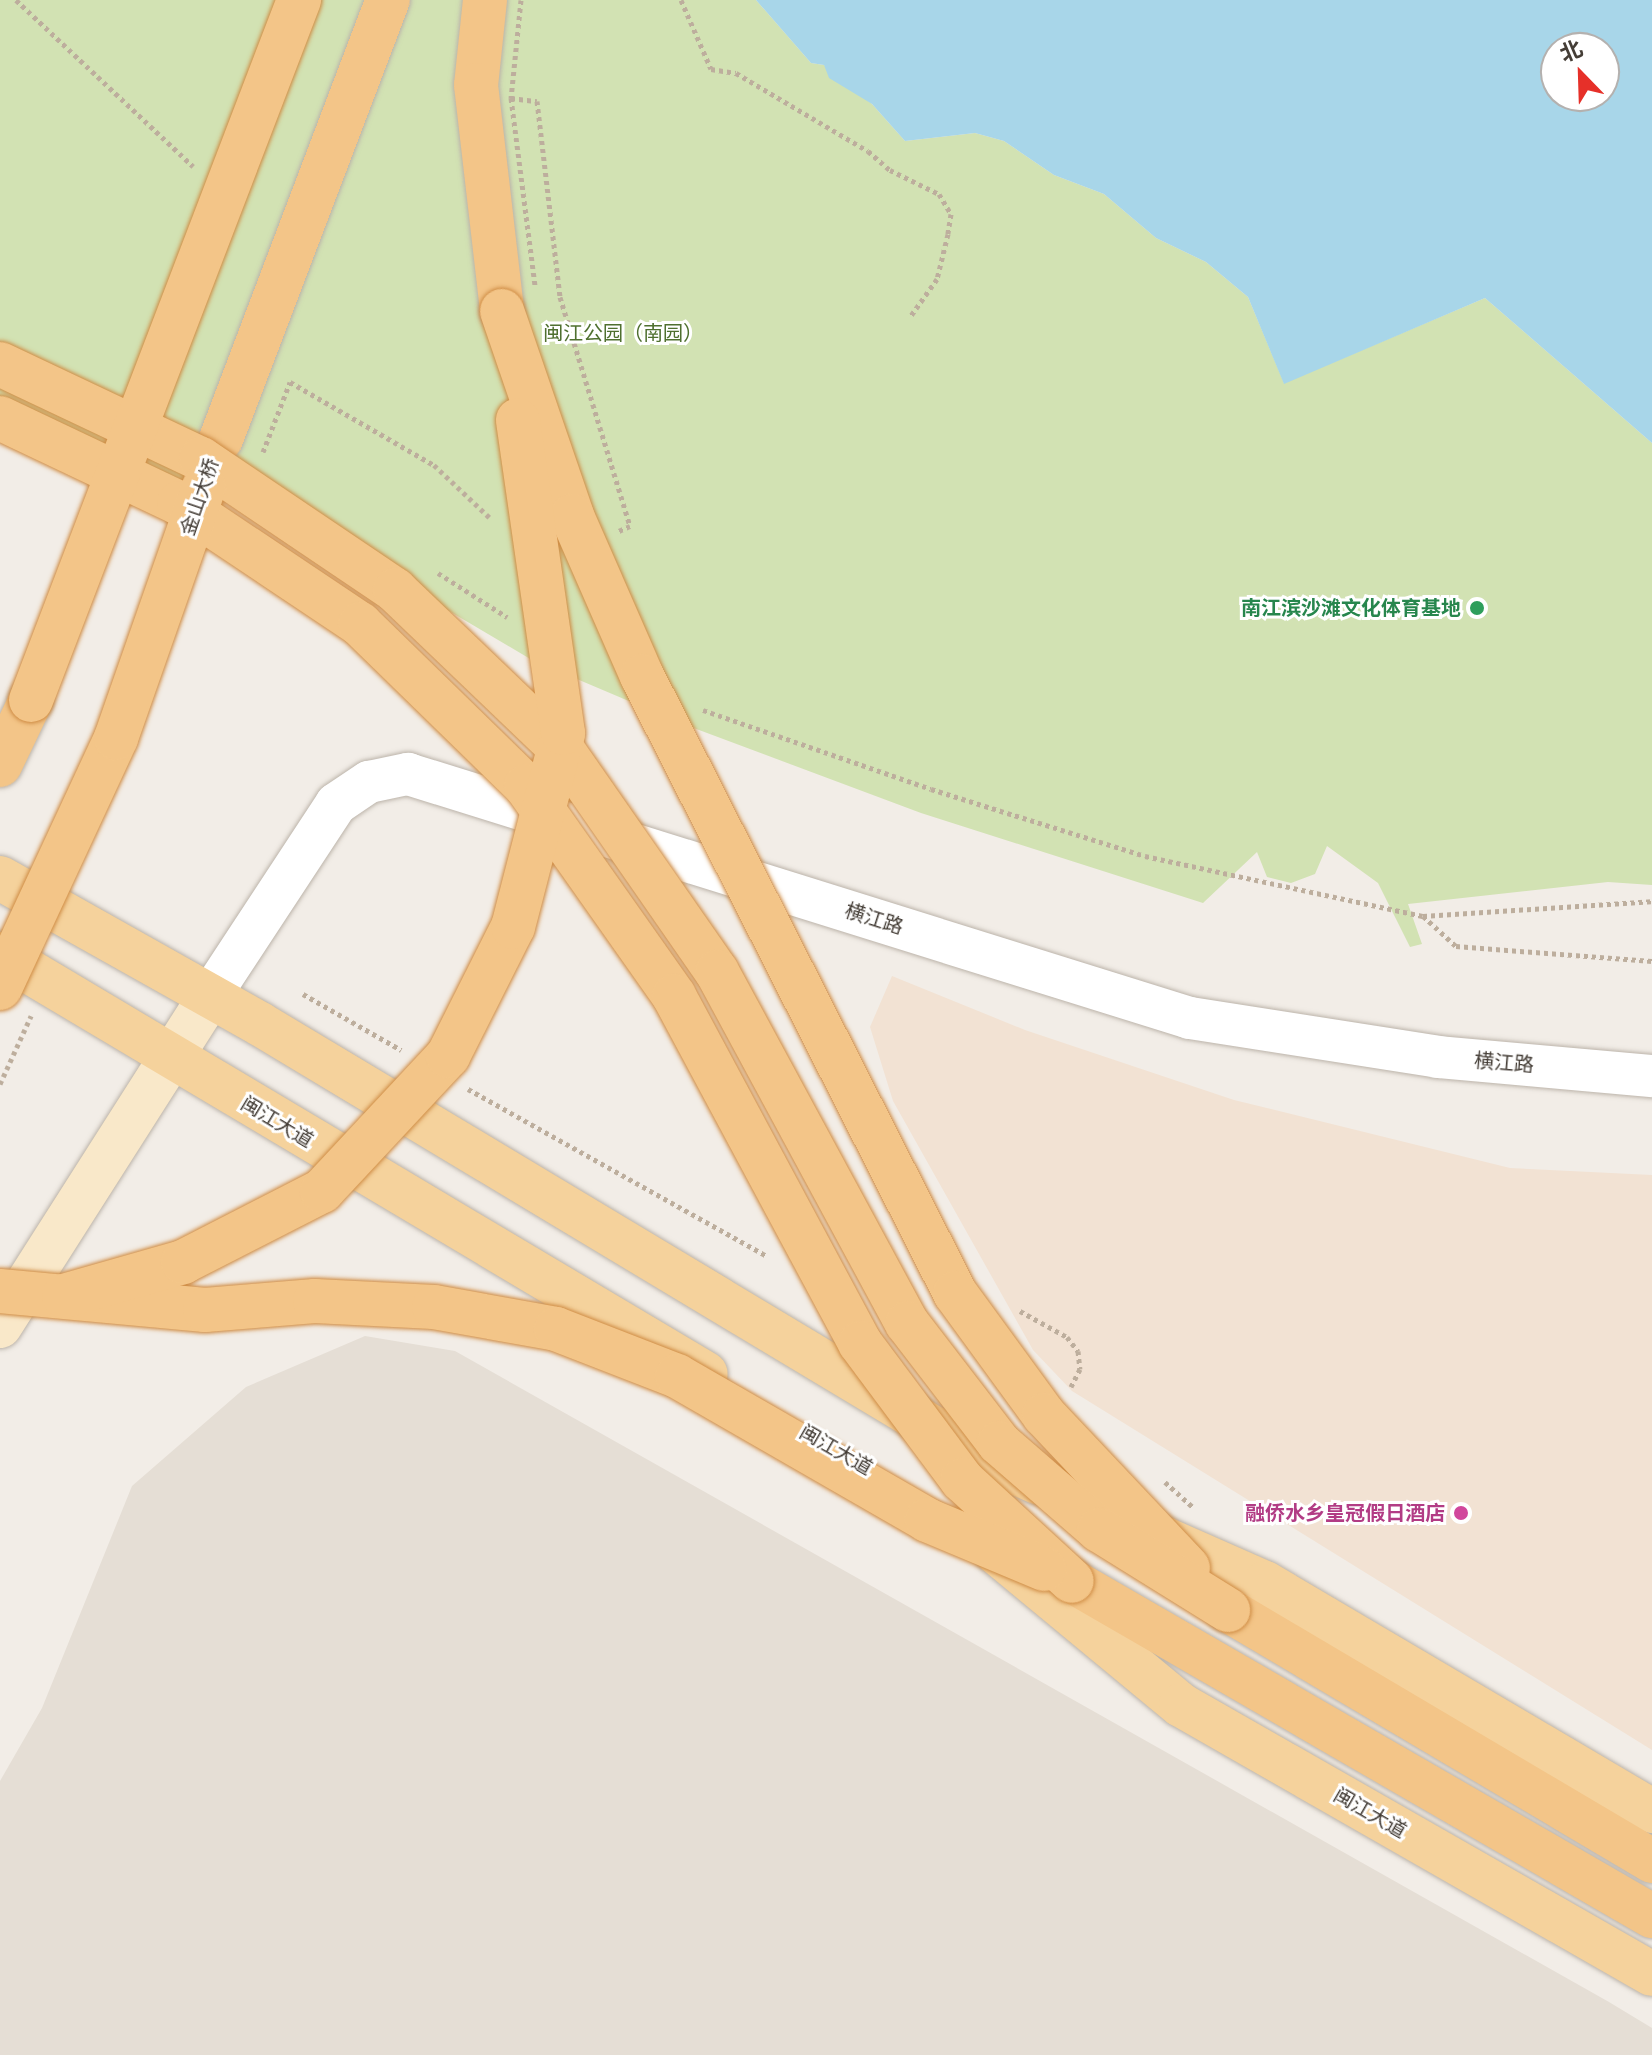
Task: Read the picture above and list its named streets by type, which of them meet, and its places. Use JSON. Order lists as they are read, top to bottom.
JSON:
{
  "streets": {
    "highway": ["金山大桥"],
    "main road": ["闽江大道"],
    "street": ["横江路"]
  },
  "parks": ["闽江公园（南园）"],
  "places": ["南江滨沙滩文化体育基地", "融侨水乡皇冠假日酒店"],
  "north": "top left"
}
